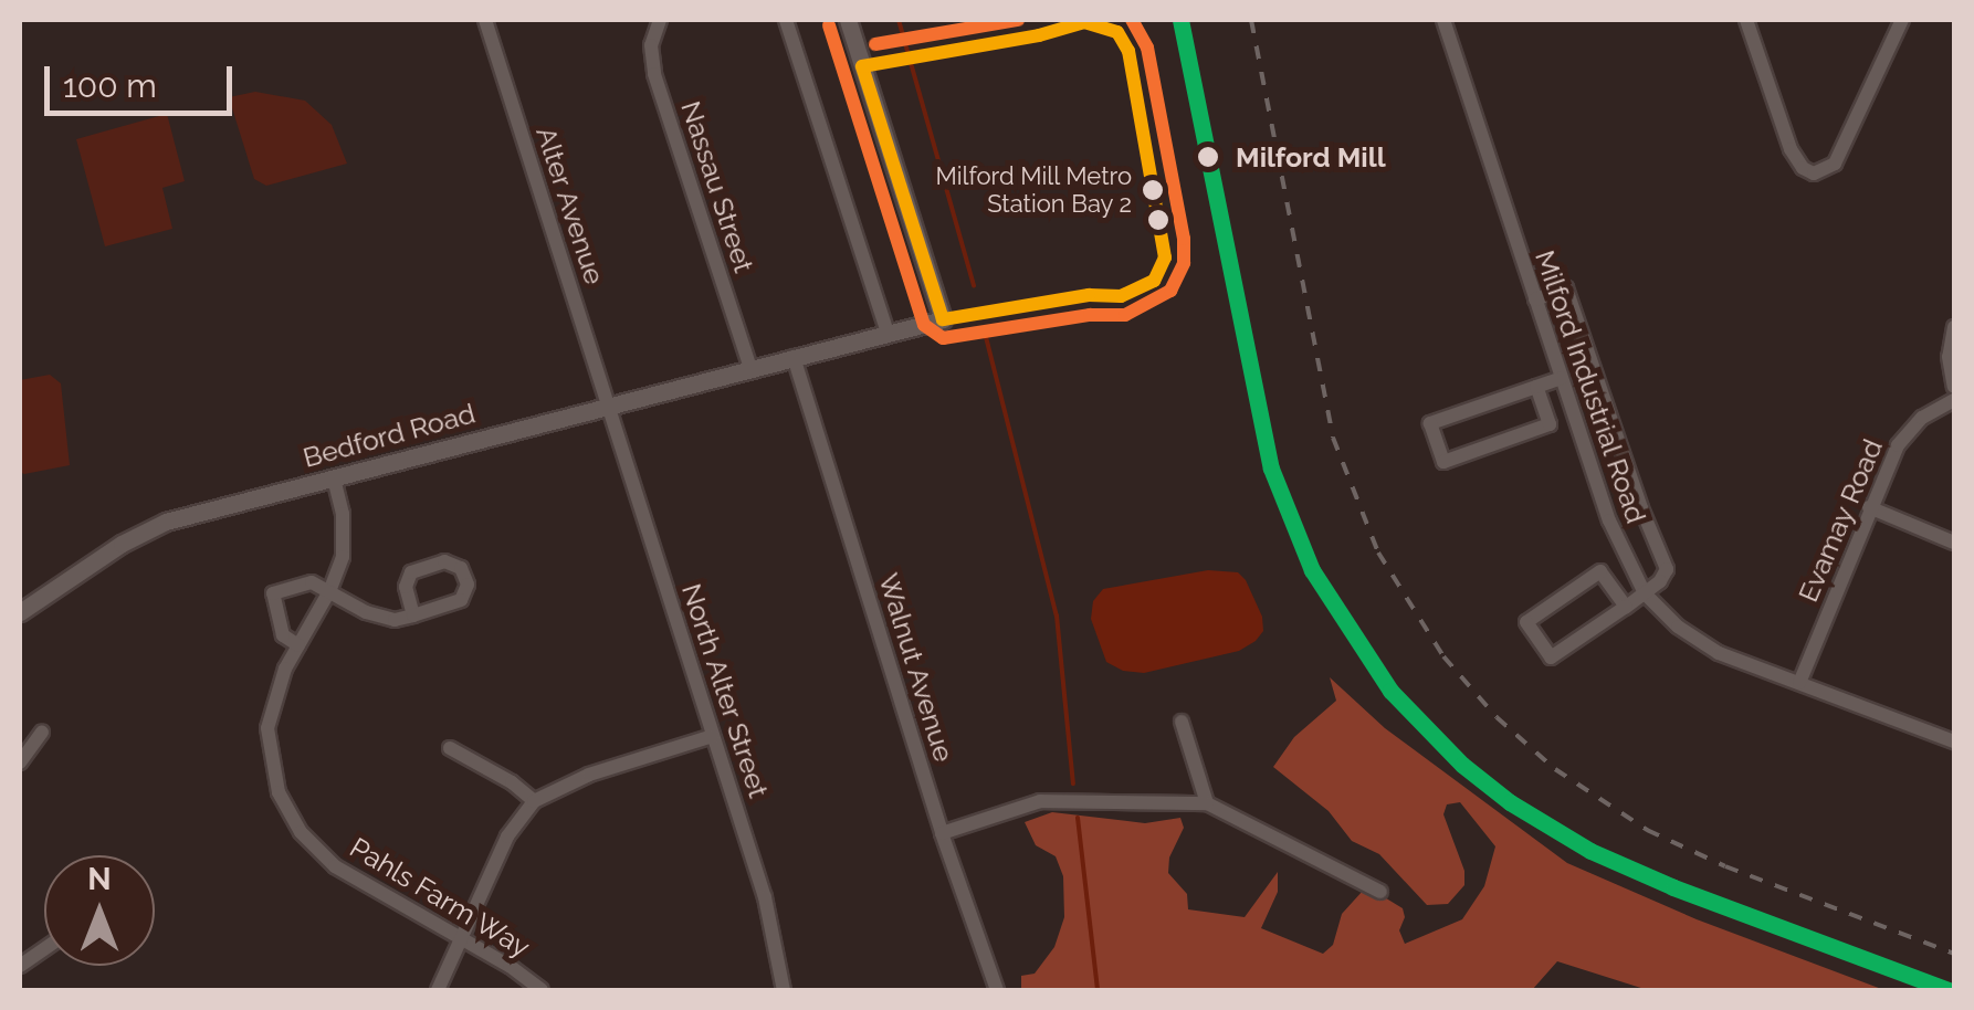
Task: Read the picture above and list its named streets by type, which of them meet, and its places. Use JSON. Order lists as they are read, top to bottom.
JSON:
{
  "streets": {
    "street": [
      "Nassau Street",
      "Alter Avenue",
      "Milford Industrial Road",
      "Bedford Road",
      "Evamay Road",
      "Walnut Avenue",
      "North Alter Street",
      "Pahls Farm Way"
    ]
  },
  "crossings": [
    ["Nassau Street", "Bedford Road"],
    ["Alter Avenue", "Bedford Road"],
    ["Alter Avenue", "North Alter Street"],
    ["Milford Industrial Road", "Evamay Road"],
    ["Bedford Road", "Walnut Avenue"],
    ["Bedford Road", "North Alter Street"],
    ["Bedford Road", "Pahls Farm Way"]
  ],
  "places": ["Milford Mill", "Milford Mill Metro Station Bay 2"],
  "scale_bar": "100 m",
  "north": "top"
}
